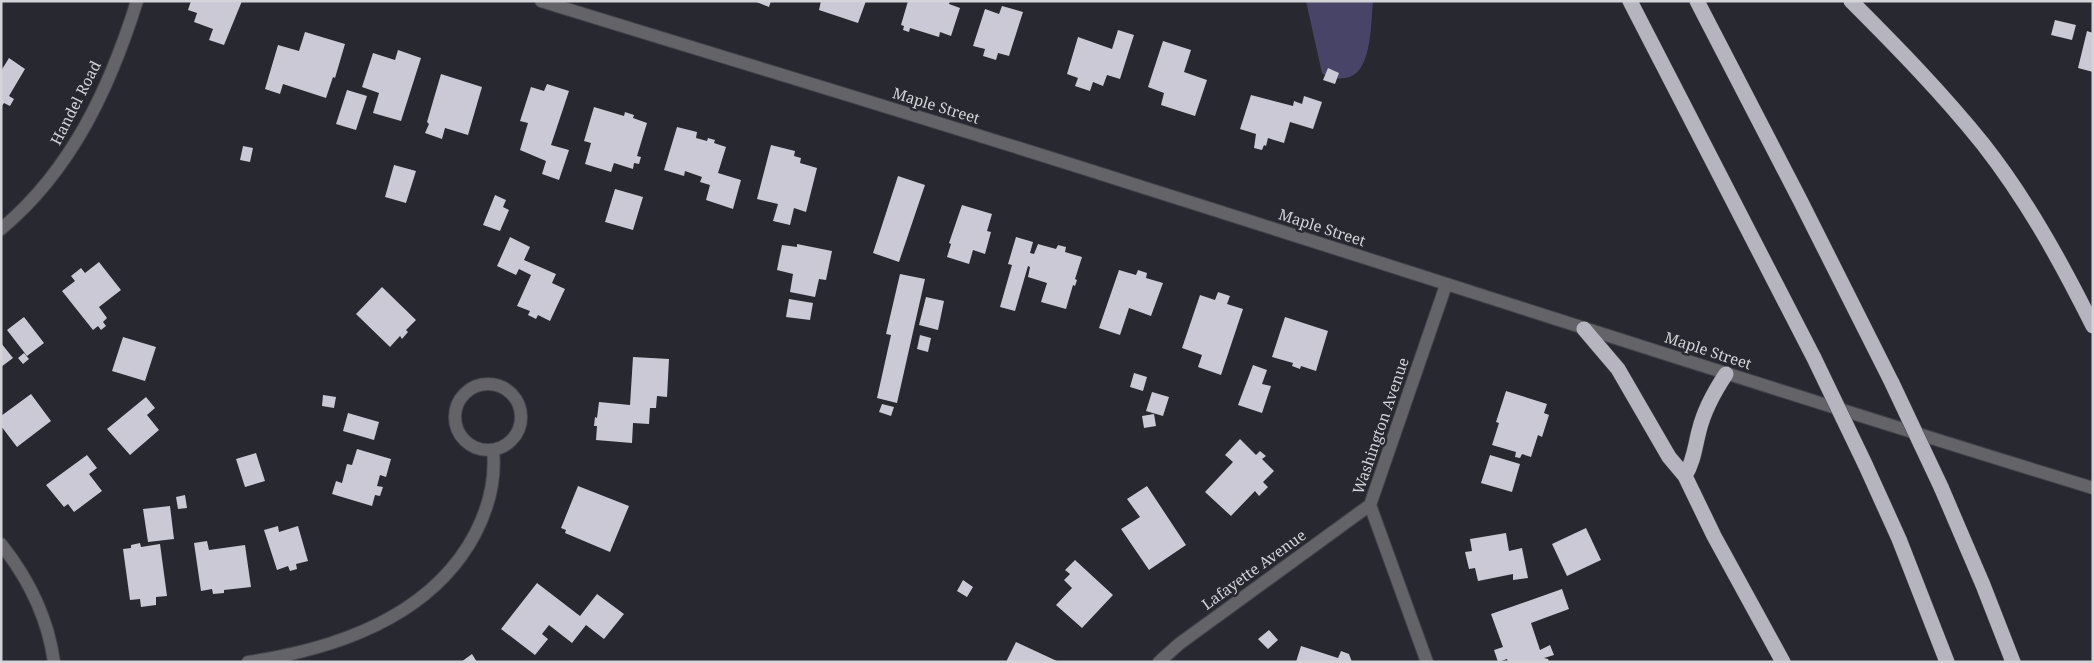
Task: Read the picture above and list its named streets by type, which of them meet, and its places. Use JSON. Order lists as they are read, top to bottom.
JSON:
{
  "streets": {
    "street": [
      "Handel Road",
      "Maple Street",
      "Washington Avenue",
      "Lafayette Avenue"
    ]
  },
  "crossings": [
    ["Maple Street", "Washington Avenue"],
    ["Washington Avenue", "Lafayette Avenue"]
  ]
}
